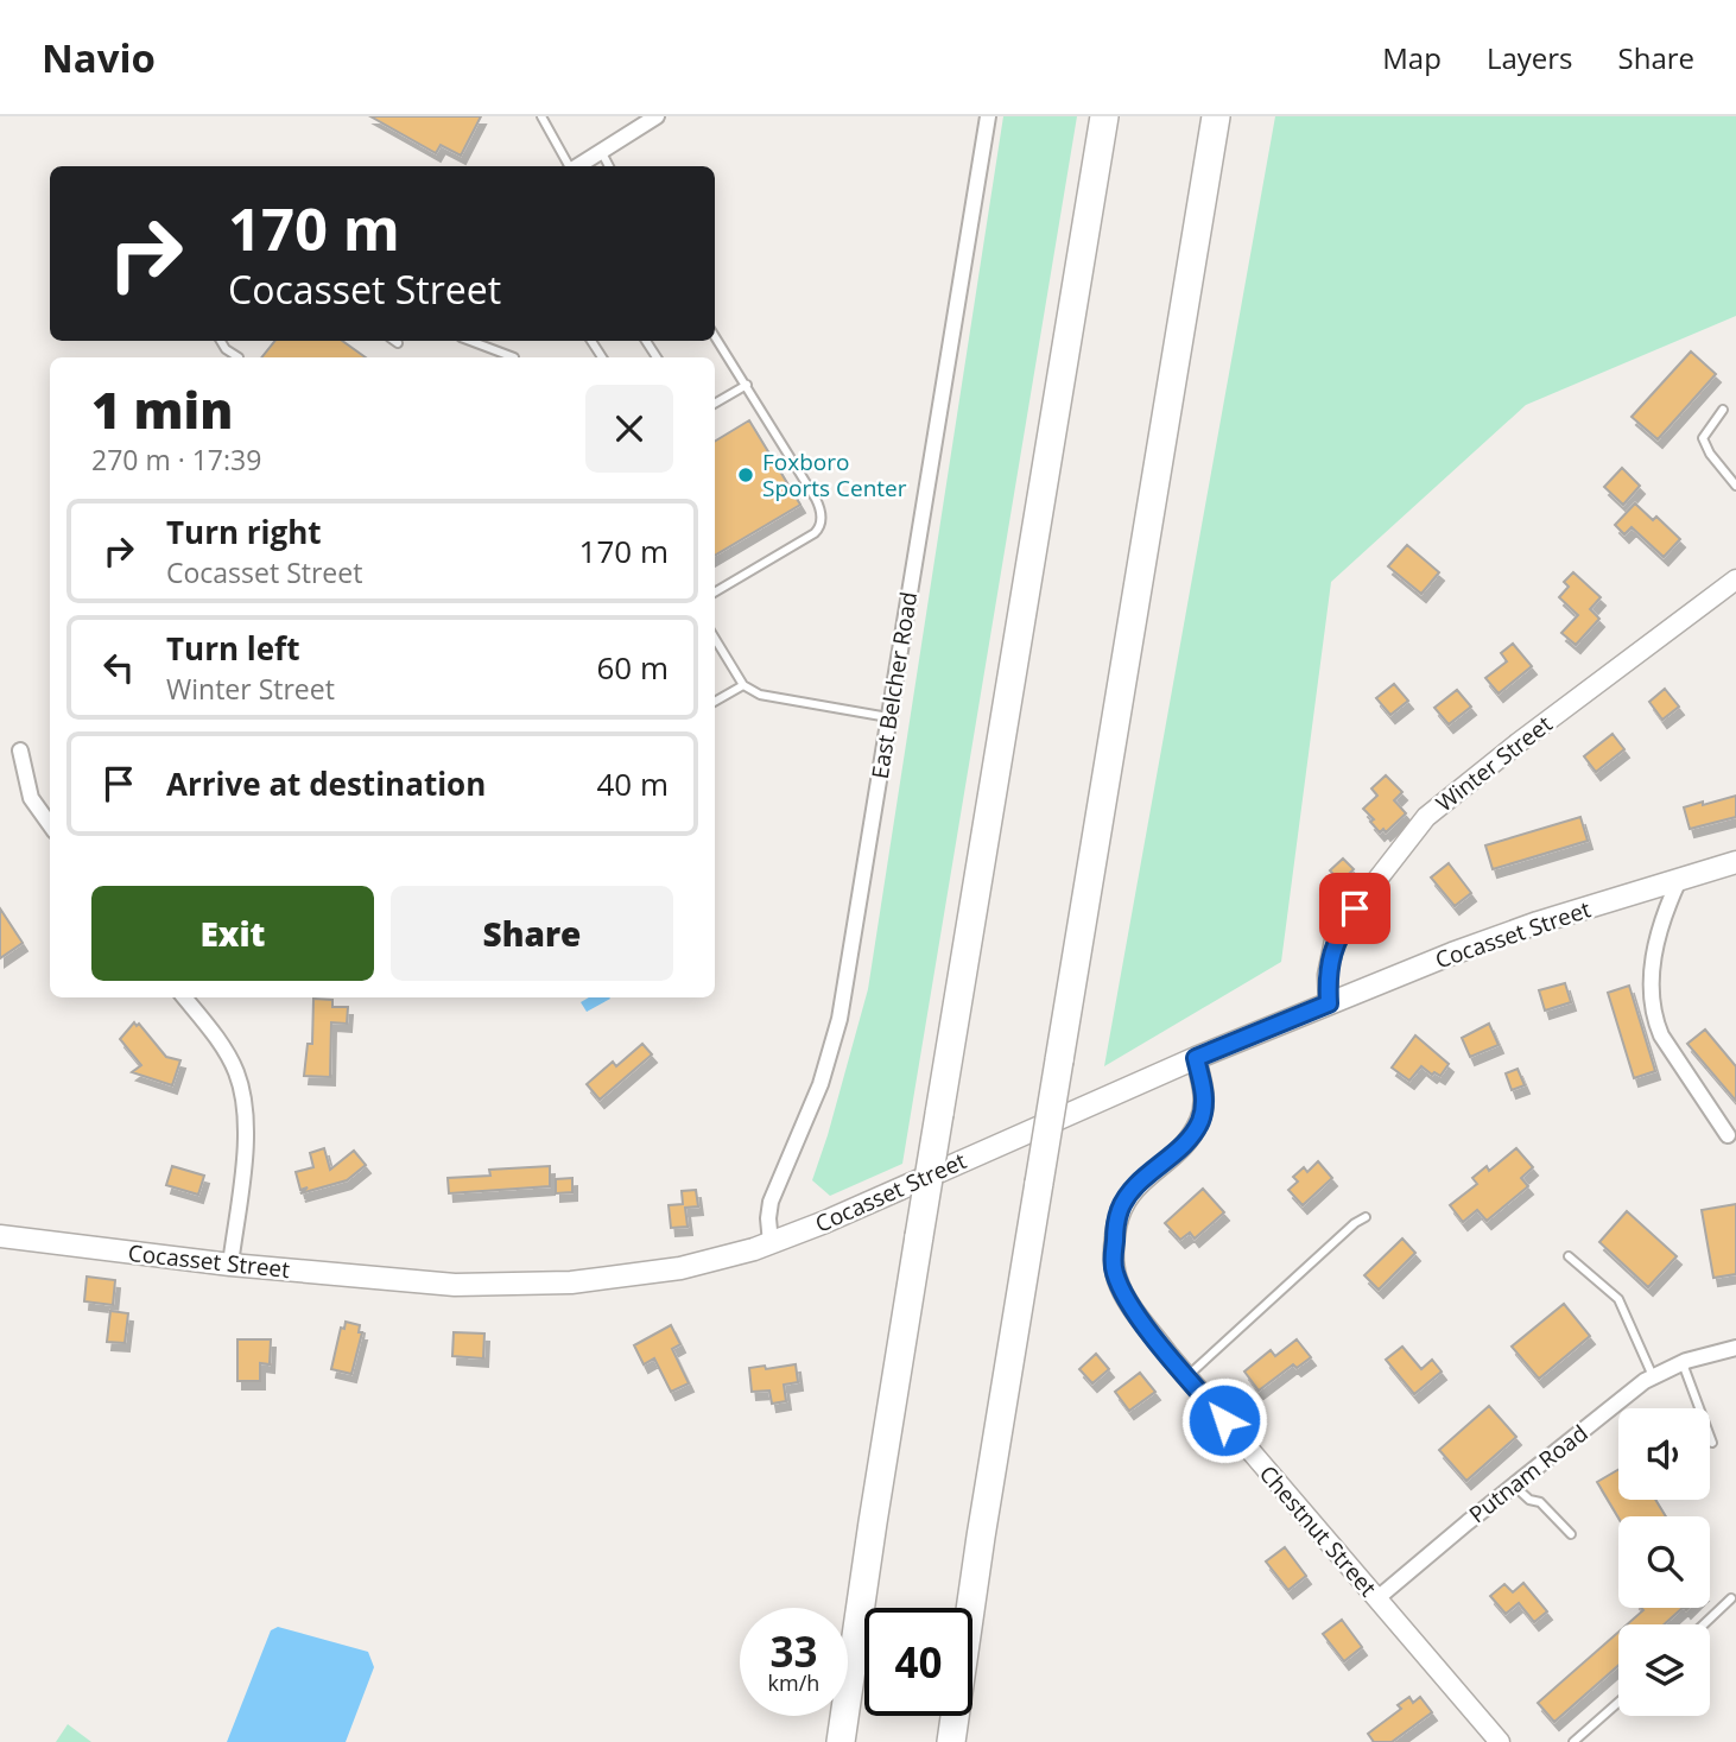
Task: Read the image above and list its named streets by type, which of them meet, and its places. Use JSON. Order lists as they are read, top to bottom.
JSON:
{
  "streets": {
    "main road": ["Cocasset Street"],
    "street": [
      "East Belcher Road",
      "Winter Street",
      "Putnam Road",
      "Chestnut Street"
    ]
  },
  "crossings": [
    ["East Belcher Road", "Cocasset Street"],
    ["Winter Street", "Cocasset Street"],
    ["Cocasset Street", "Chestnut Street"],
    ["Putnam Road", "Chestnut Street"]
  ],
  "places": ["Foxboro Sports Center"],
  "page": {
    "header": "Navio",
    "nav": ["Map", "Layers", "Share"],
    "turn": ["170 m", "Cocasset Street"],
    "heading": ["1 min", "270 m · 17:39"],
    "list": [
      {
        "name": "Turn right",
        "note": "Cocasset Street",
        "value": "170 m"
      },
      {
        "name": "Turn left",
        "note": "Winter Street",
        "value": "60 m"
      },
      {
        "name": "Arrive at destination",
        "value": "40 m"
      }
    ],
    "buttons": ["Exit", "Share"],
    "speed": "33 km/h",
    "limit": "40"
  }
}
